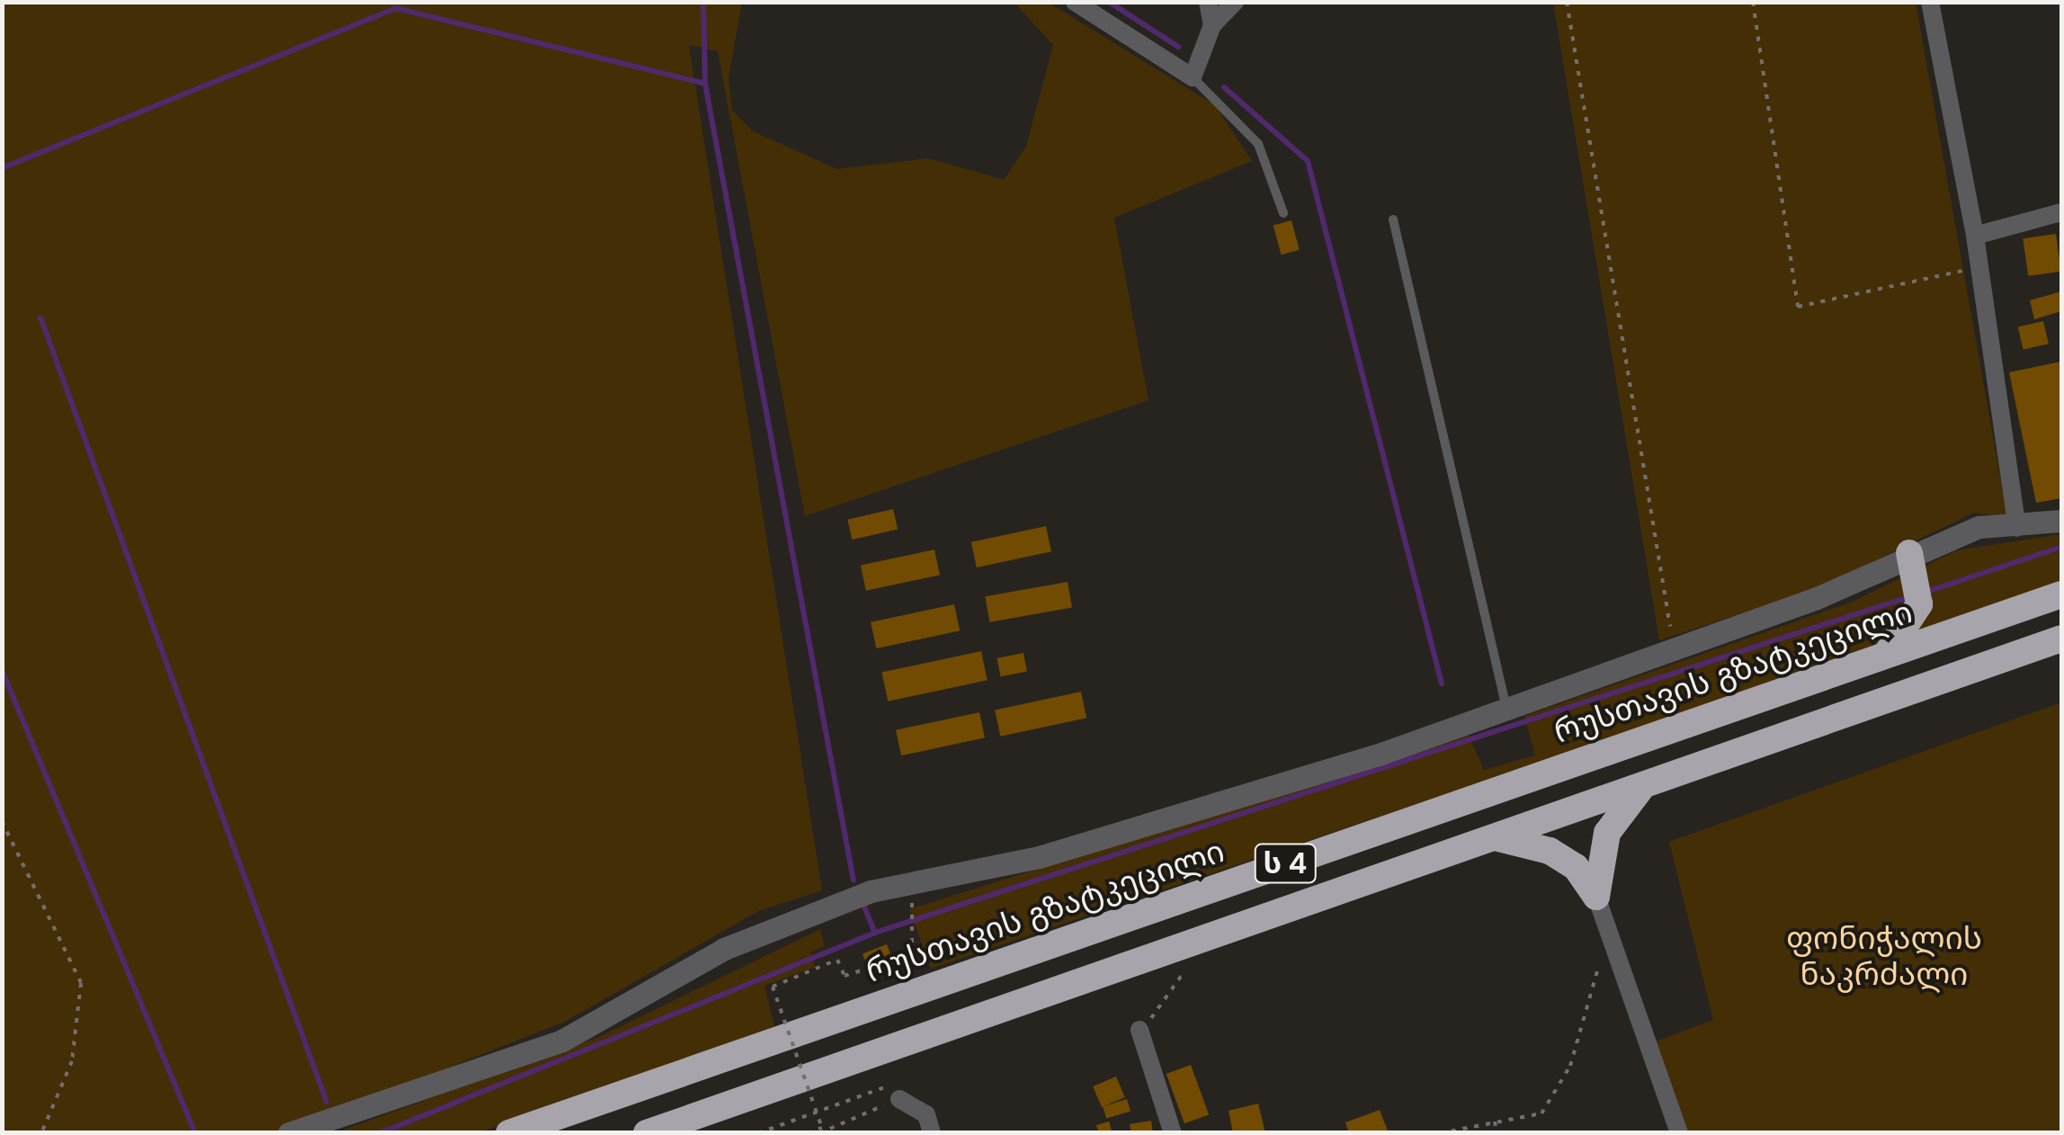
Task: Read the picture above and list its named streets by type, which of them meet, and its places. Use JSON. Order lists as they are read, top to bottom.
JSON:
{
  "streets": {
    "highway": ["რუსთავის გზატკეცილი", "ს 4"]
  },
  "parks": ["ფონიჭალის ნაკრძალი"]
}
